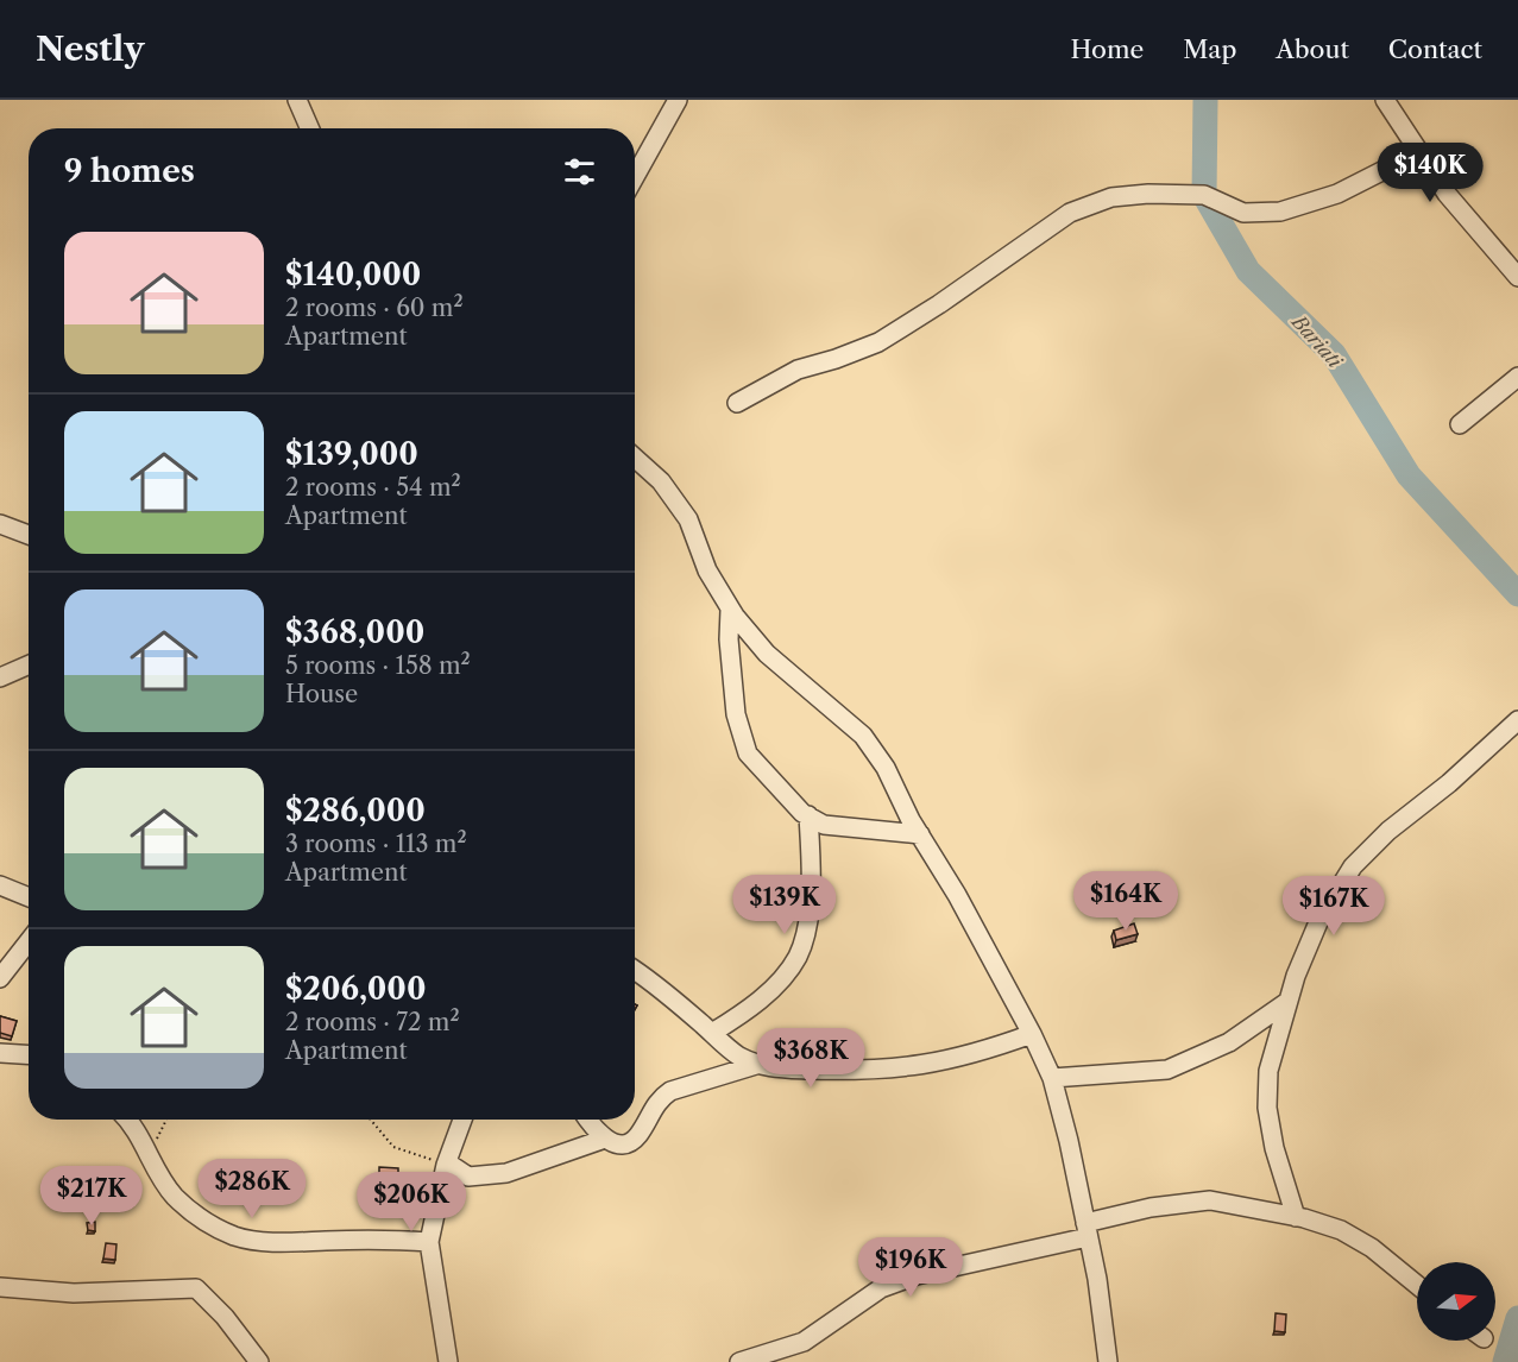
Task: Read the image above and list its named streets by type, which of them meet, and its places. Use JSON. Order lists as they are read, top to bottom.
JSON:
{
  "water": ["Bariati"],
  "north": "right",
  "page": {
    "header": "Nestly",
    "nav": [
      "Home",
      "Map",
      "About",
      "Contact"
    ],
    "heading": "9 homes",
    "price": [
      "$140K",
      "$164K",
      "$139K",
      "$167K",
      "$368K",
      "$286K",
      "$217K",
      "$206K",
      "$196K"
    ],
    "list": [
      {
        "name": "$140,000",
        "note": "2 rooms · 60 m² · Apartment"
      },
      {
        "name": "$139,000",
        "note": "2 rooms · 54 m² · Apartment"
      },
      {
        "name": "$368,000",
        "note": "5 rooms · 158 m² · House"
      },
      {
        "name": "$286,000",
        "note": "3 rooms · 113 m² · Apartment"
      },
      {
        "name": "$206,000",
        "note": "2 rooms · 72 m² · Apartment"
      }
    ]
  }
}
